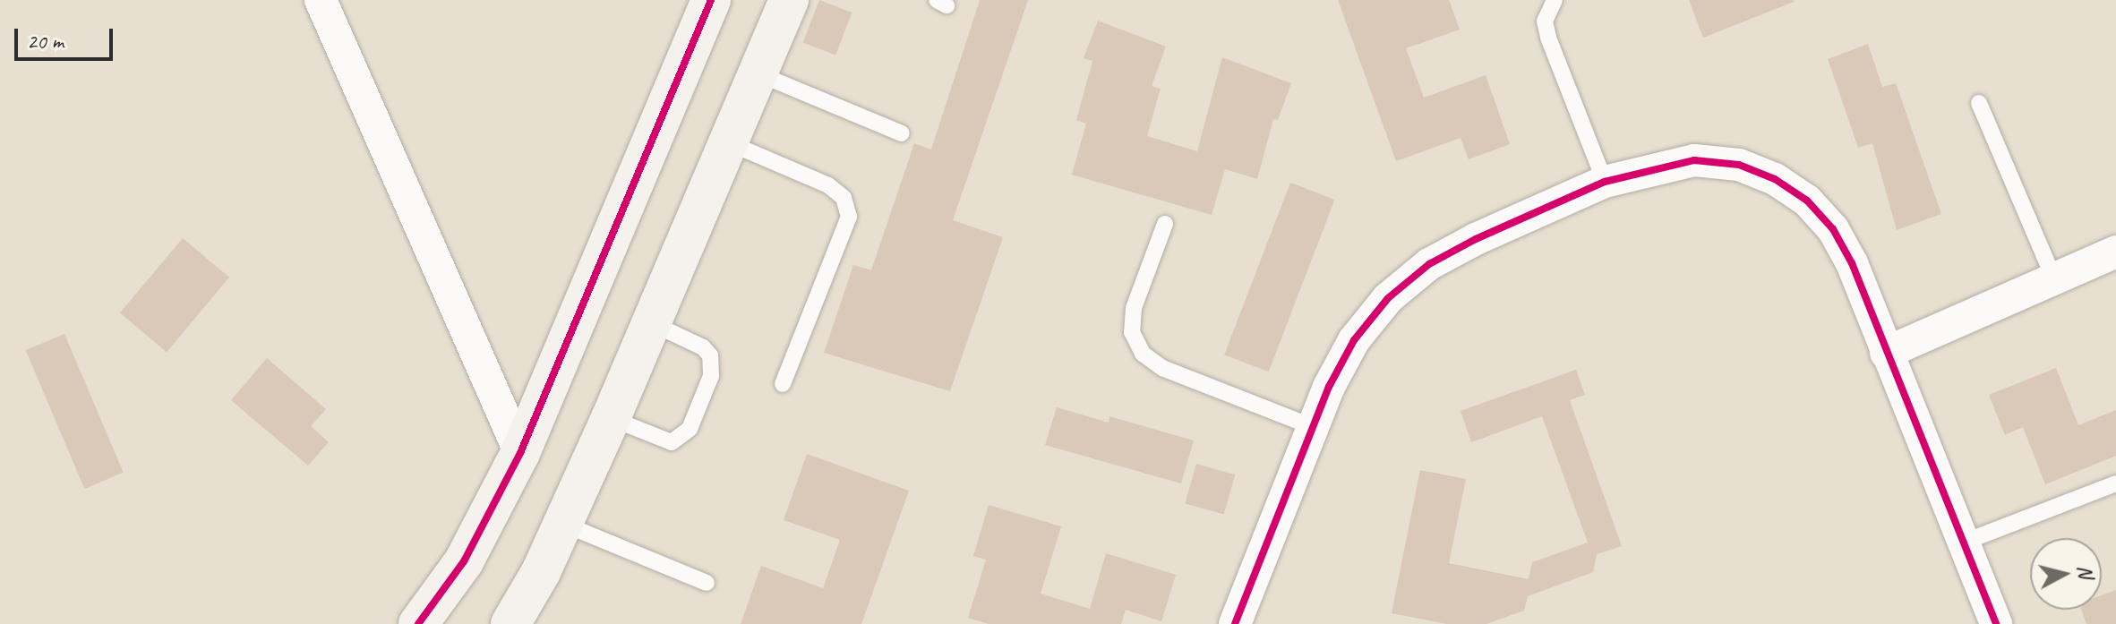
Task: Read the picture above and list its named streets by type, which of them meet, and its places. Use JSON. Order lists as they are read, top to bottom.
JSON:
{
  "scale_bar": "20 m",
  "north": "right"
}
